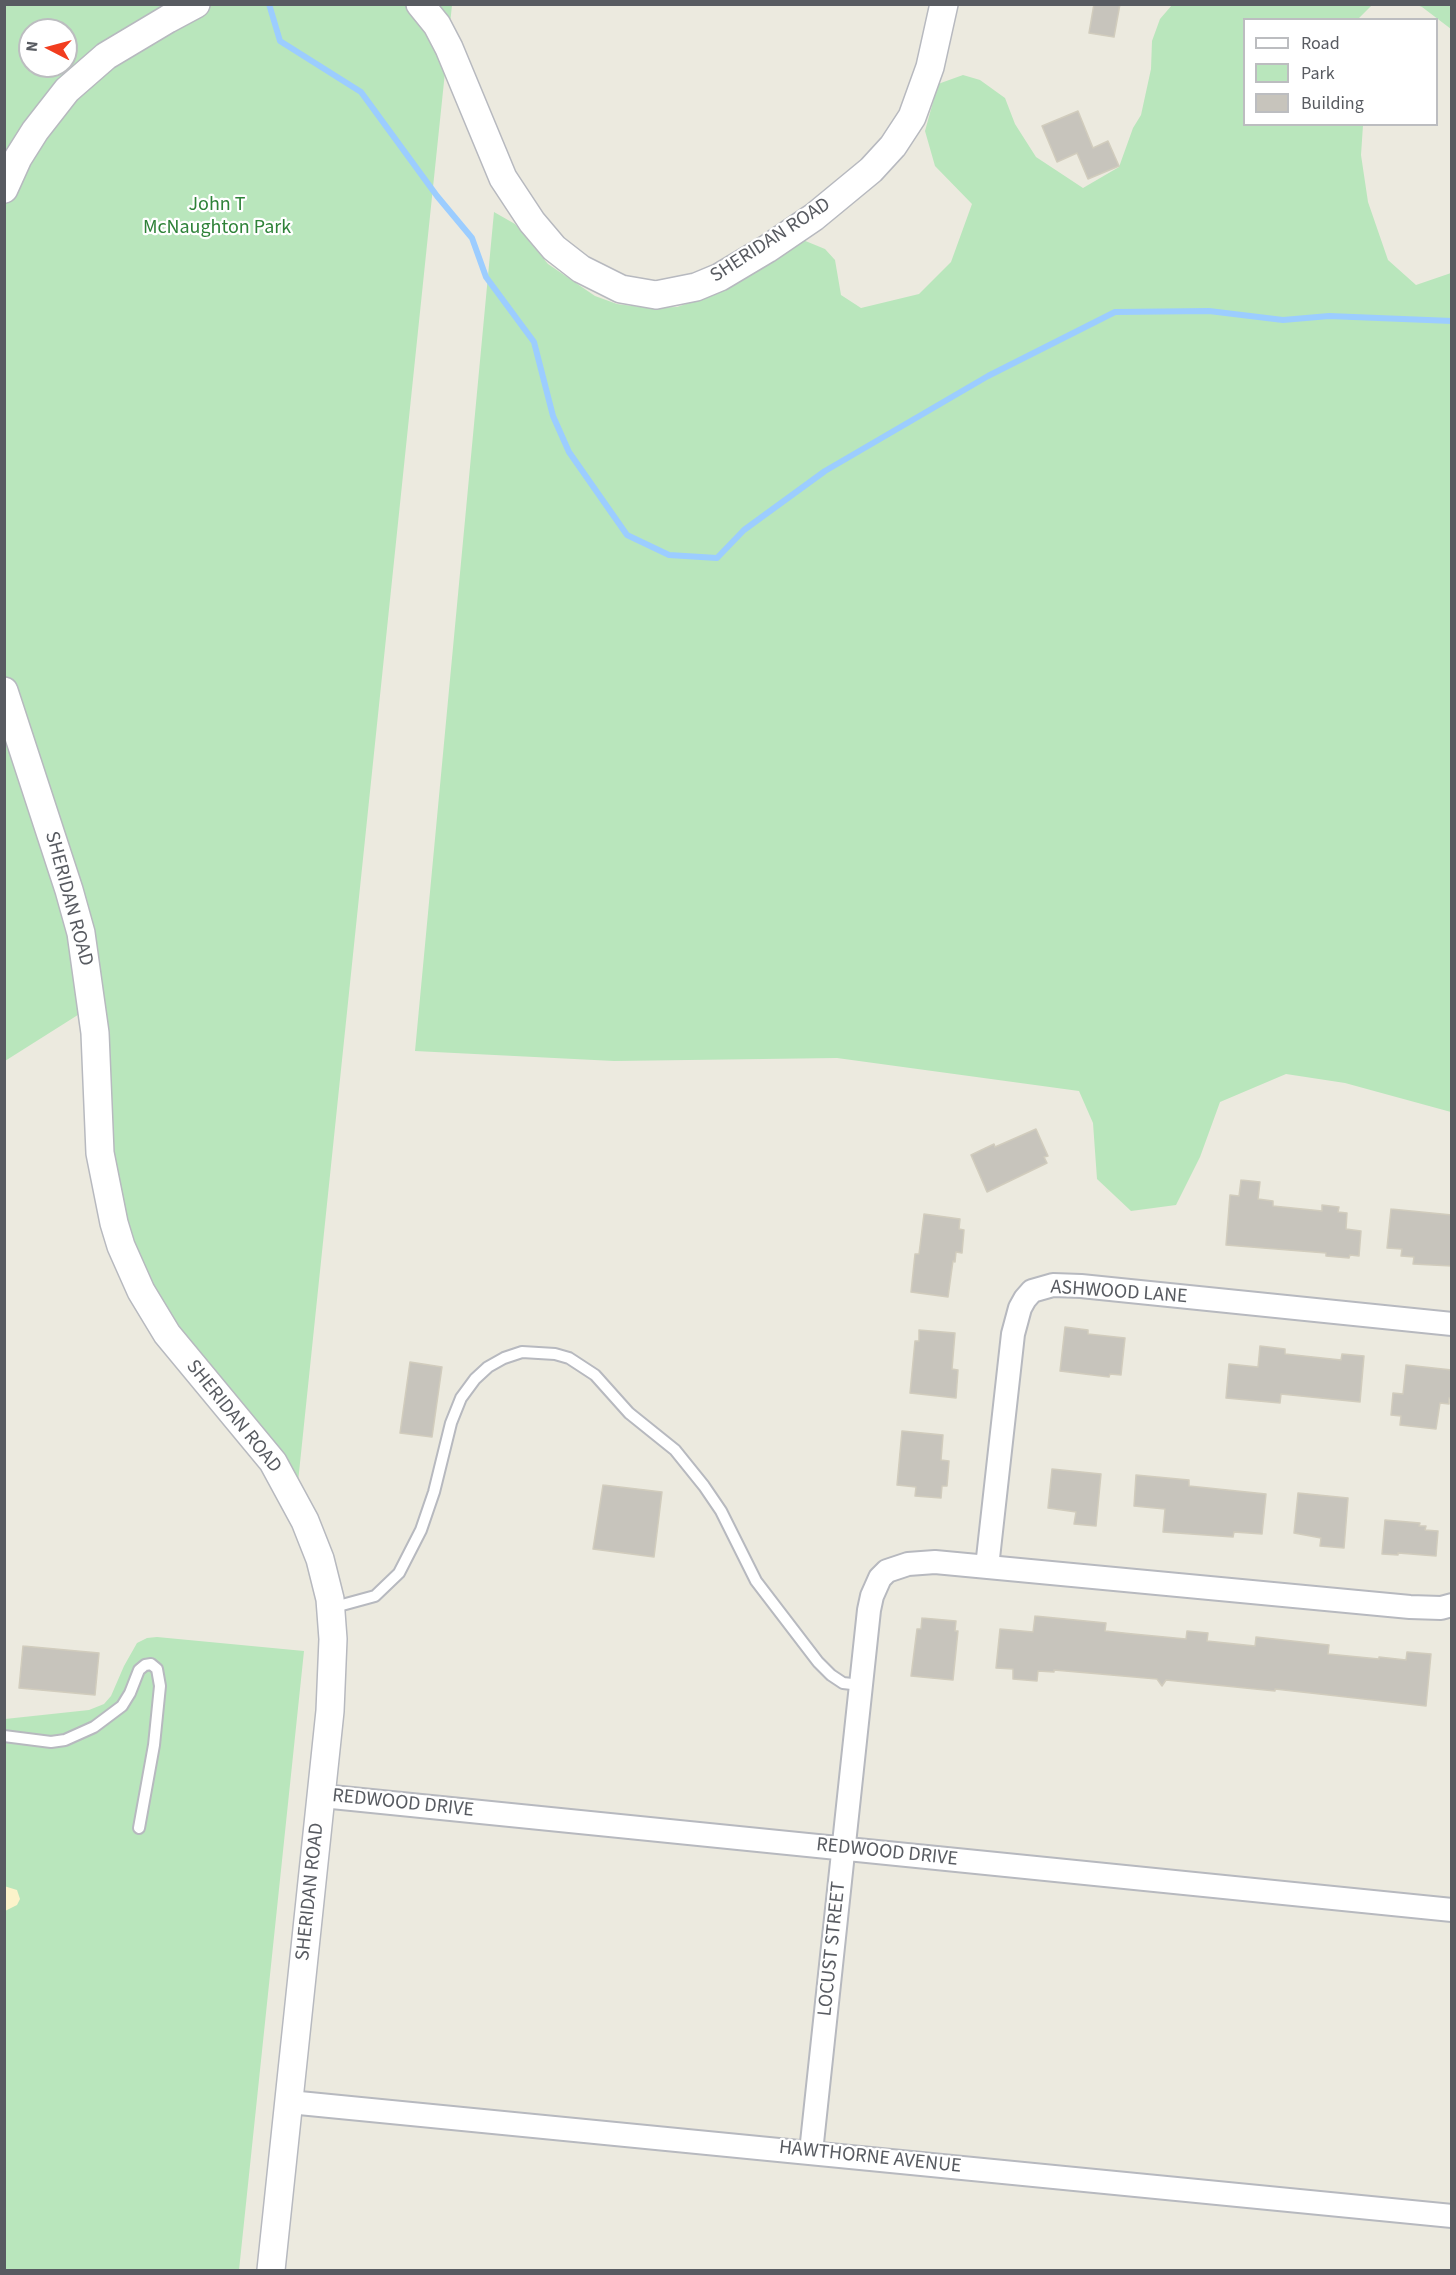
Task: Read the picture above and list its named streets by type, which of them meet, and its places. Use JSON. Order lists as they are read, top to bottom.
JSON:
{
  "streets": {
    "street": [
      "SHERIDAN ROAD",
      "ASHWOOD LANE",
      "REDWOOD DRIVE",
      "LOCUST STREET",
      "HAWTHORNE AVENUE"
    ]
  },
  "crossings": [
    ["SHERIDAN ROAD", "REDWOOD DRIVE"],
    ["SHERIDAN ROAD", "HAWTHORNE AVENUE"],
    ["ASHWOOD LANE", "LOCUST STREET"],
    ["REDWOOD DRIVE", "LOCUST STREET"],
    ["LOCUST STREET", "HAWTHORNE AVENUE"]
  ],
  "parks": ["John T McNaughton Park"],
  "legend": ["Road", "Park", "Building"],
  "north": "left"
}
